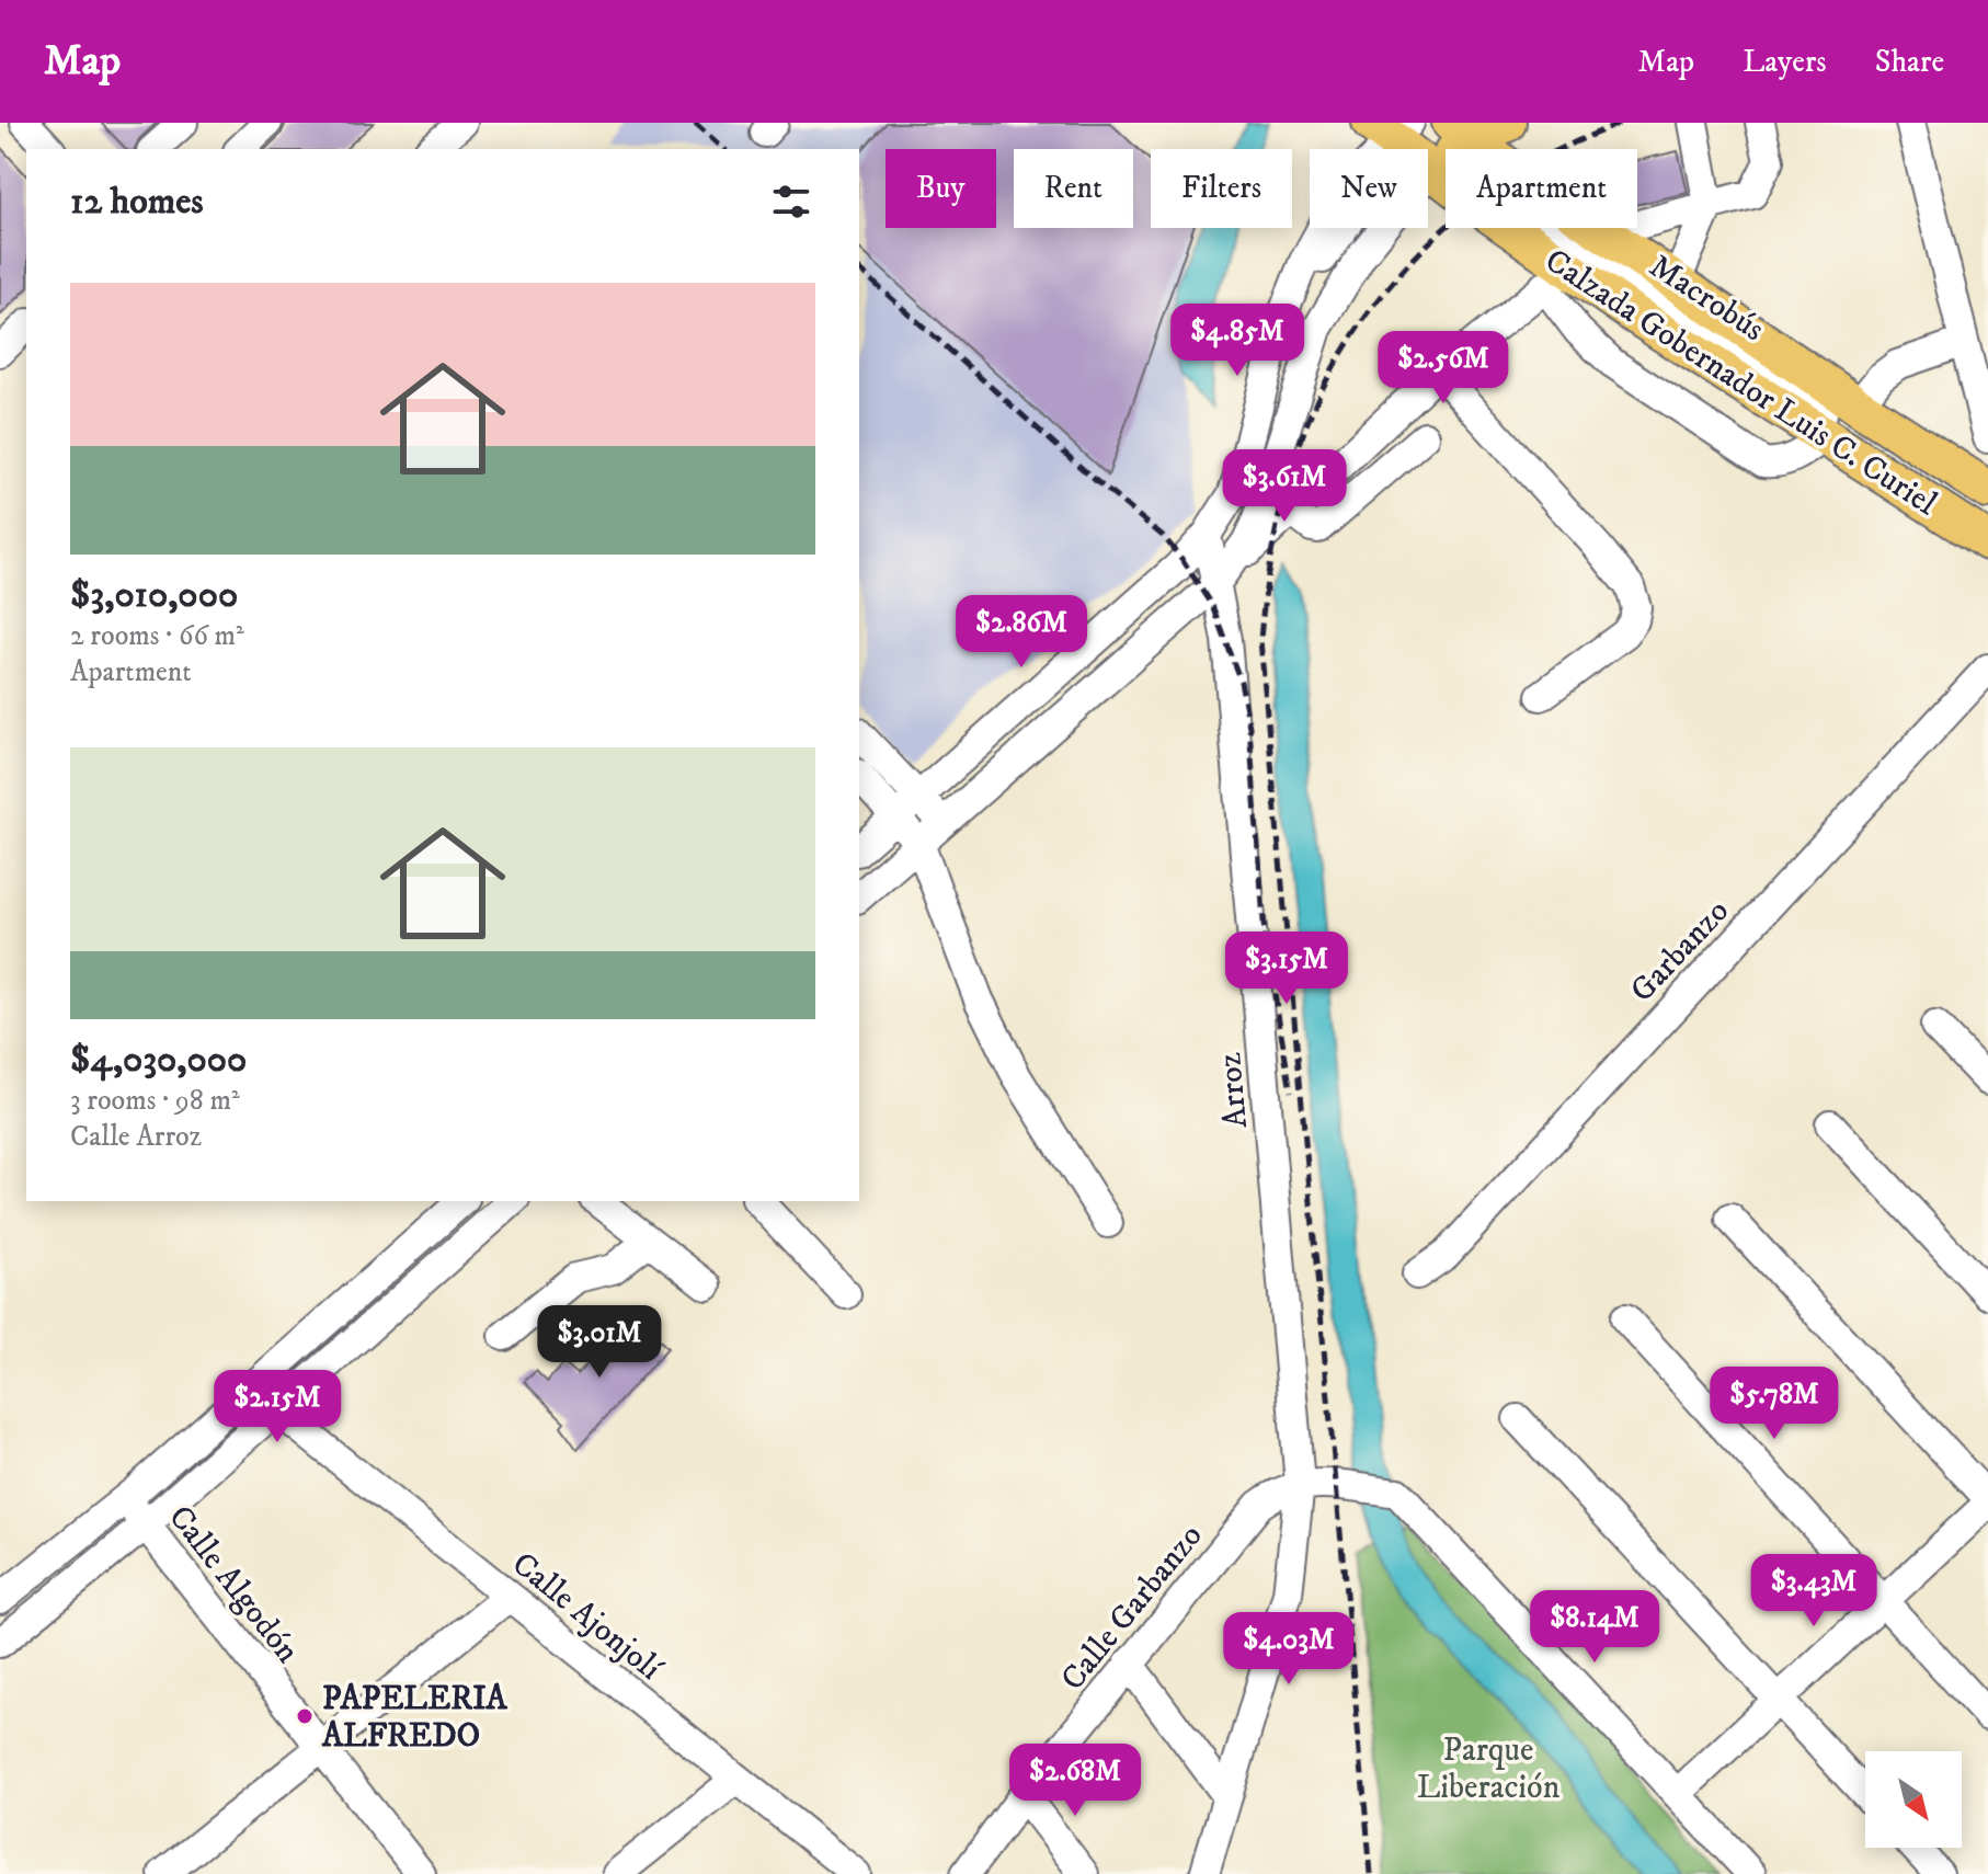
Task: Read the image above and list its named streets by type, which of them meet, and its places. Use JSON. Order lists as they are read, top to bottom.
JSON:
{
  "streets": {
    "main road": ["Calzada Gobernador Luis C. Curiel"],
    "street": [
      "Macrobús",
      "Garbanzo",
      "Arroz",
      "Calle Algodón",
      "Calle Garbanzo",
      "Calle Ajonjolí"
    ]
  },
  "crossings": [
    ["Macrobús", "Calzada Gobernador Luis C. Curiel"],
    ["Arroz", "Calle Garbanzo"]
  ],
  "parks": ["Parque Liberación"],
  "places": ["PAPELERIA ALFREDO"],
  "north": "bottom right",
  "page": {
    "header": "Map",
    "nav": ["Map", "Layers", "Share"],
    "chip": [
      "Buy",
      "Rent",
      "Filters",
      "New",
      "Apartment"
    ],
    "heading": "12 homes",
    "list": [
      {
        "name": "$3,010,000",
        "note": "2 rooms · 66 m² · Apartment"
      },
      {
        "name": "$4,030,000",
        "note": "3 rooms · 98 m² · Calle Arroz"
      }
    ],
    "price": [
      "$4.85M",
      "$2.56M",
      "$3.61M",
      "$2.86M",
      "$3.15M",
      "$3.01M",
      "$5.78M",
      "$2.15M",
      "$3.43M",
      "$8.14M",
      "$4.03M",
      "$2.68M"
    ]
  }
}
